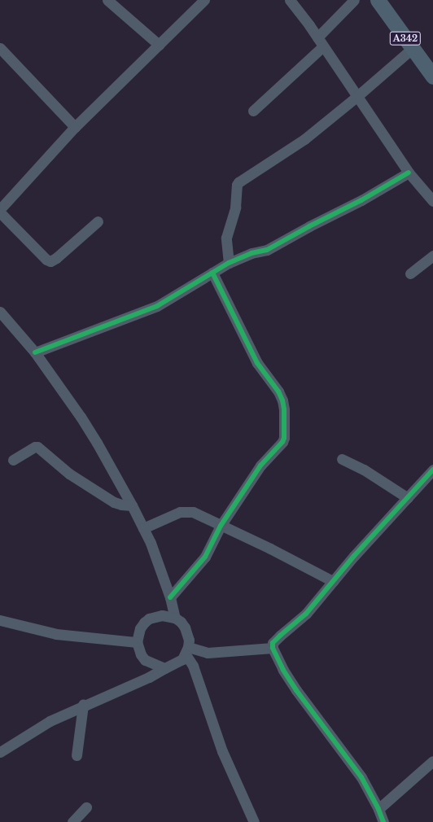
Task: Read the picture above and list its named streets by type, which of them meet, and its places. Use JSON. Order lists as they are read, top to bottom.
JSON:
{
  "streets": {
    "highway": ["A342"]
  }
}
